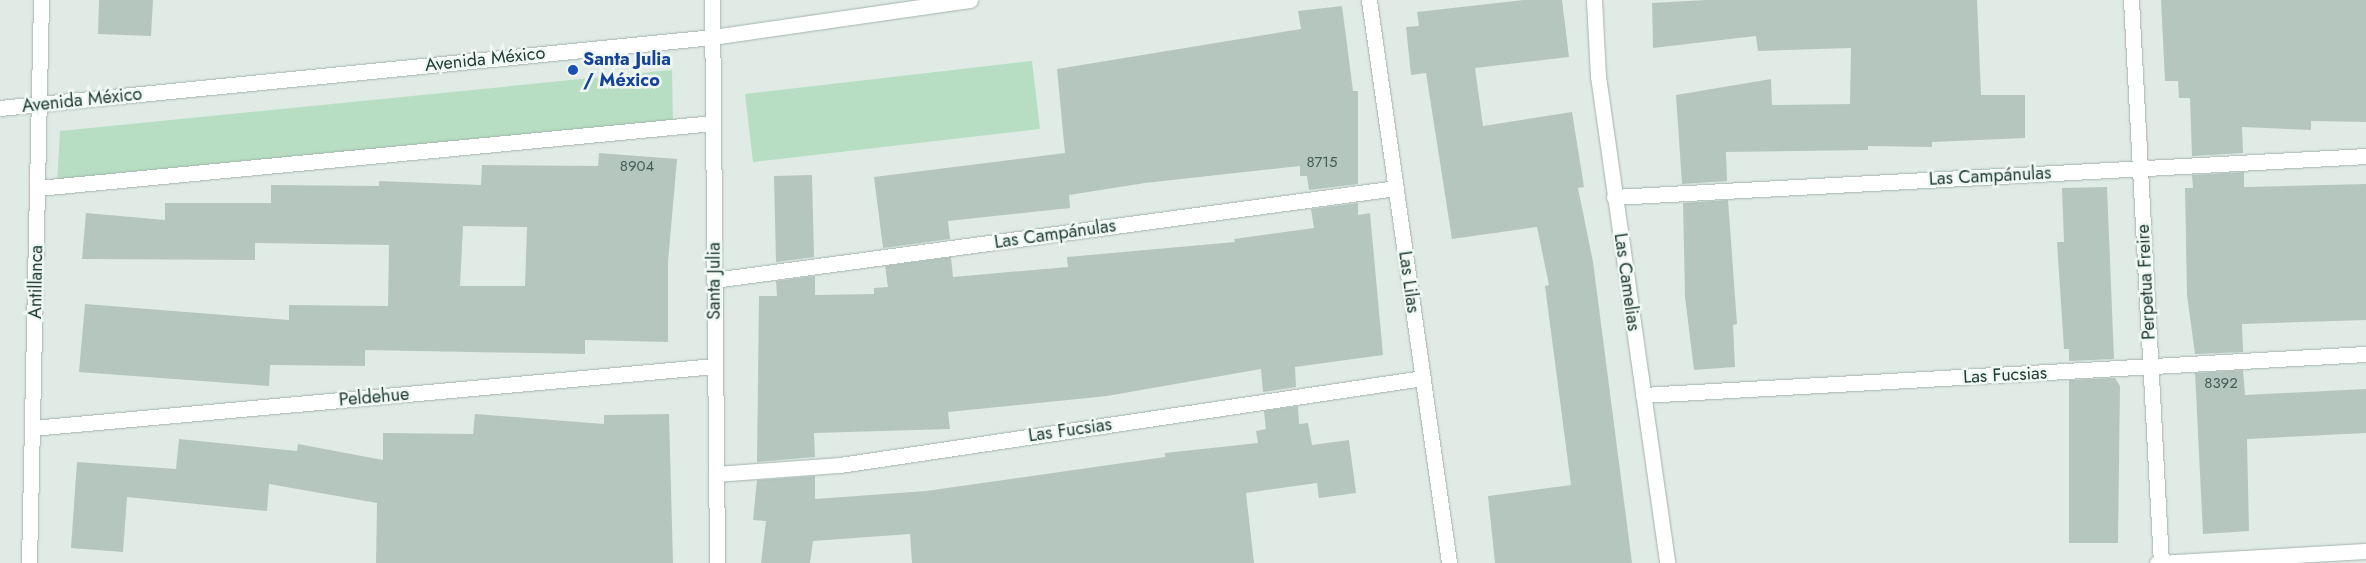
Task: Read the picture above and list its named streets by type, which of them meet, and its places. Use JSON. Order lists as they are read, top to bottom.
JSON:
{
  "streets": {
    "street": [
      "Avenida México",
      "Las Campánulas",
      "Santa Julia",
      "Antillanca",
      "Las Lilas",
      "Las Camelias",
      "Perpetua Freire",
      "Las Fucsias",
      "Peldehue"
    ]
  },
  "crossings": [
    ["Avenida México", "Santa Julia"],
    ["Avenida México", "Antillanca"],
    ["Las Campánulas", "Santa Julia"],
    ["Las Campánulas", "Las Lilas"],
    ["Las Campánulas", "Las Camelias"],
    ["Las Campánulas", "Perpetua Freire"],
    ["Santa Julia", "Las Fucsias"],
    ["Santa Julia", "Peldehue"],
    ["Antillanca", "Peldehue"],
    ["Las Lilas", "Las Fucsias"],
    ["Las Camelias", "Las Fucsias"],
    ["Perpetua Freire", "Las Fucsias"]
  ],
  "places": ["Santa Julia / México"],
  "house_numbers": ["8715", "8904", "8392"]
}
